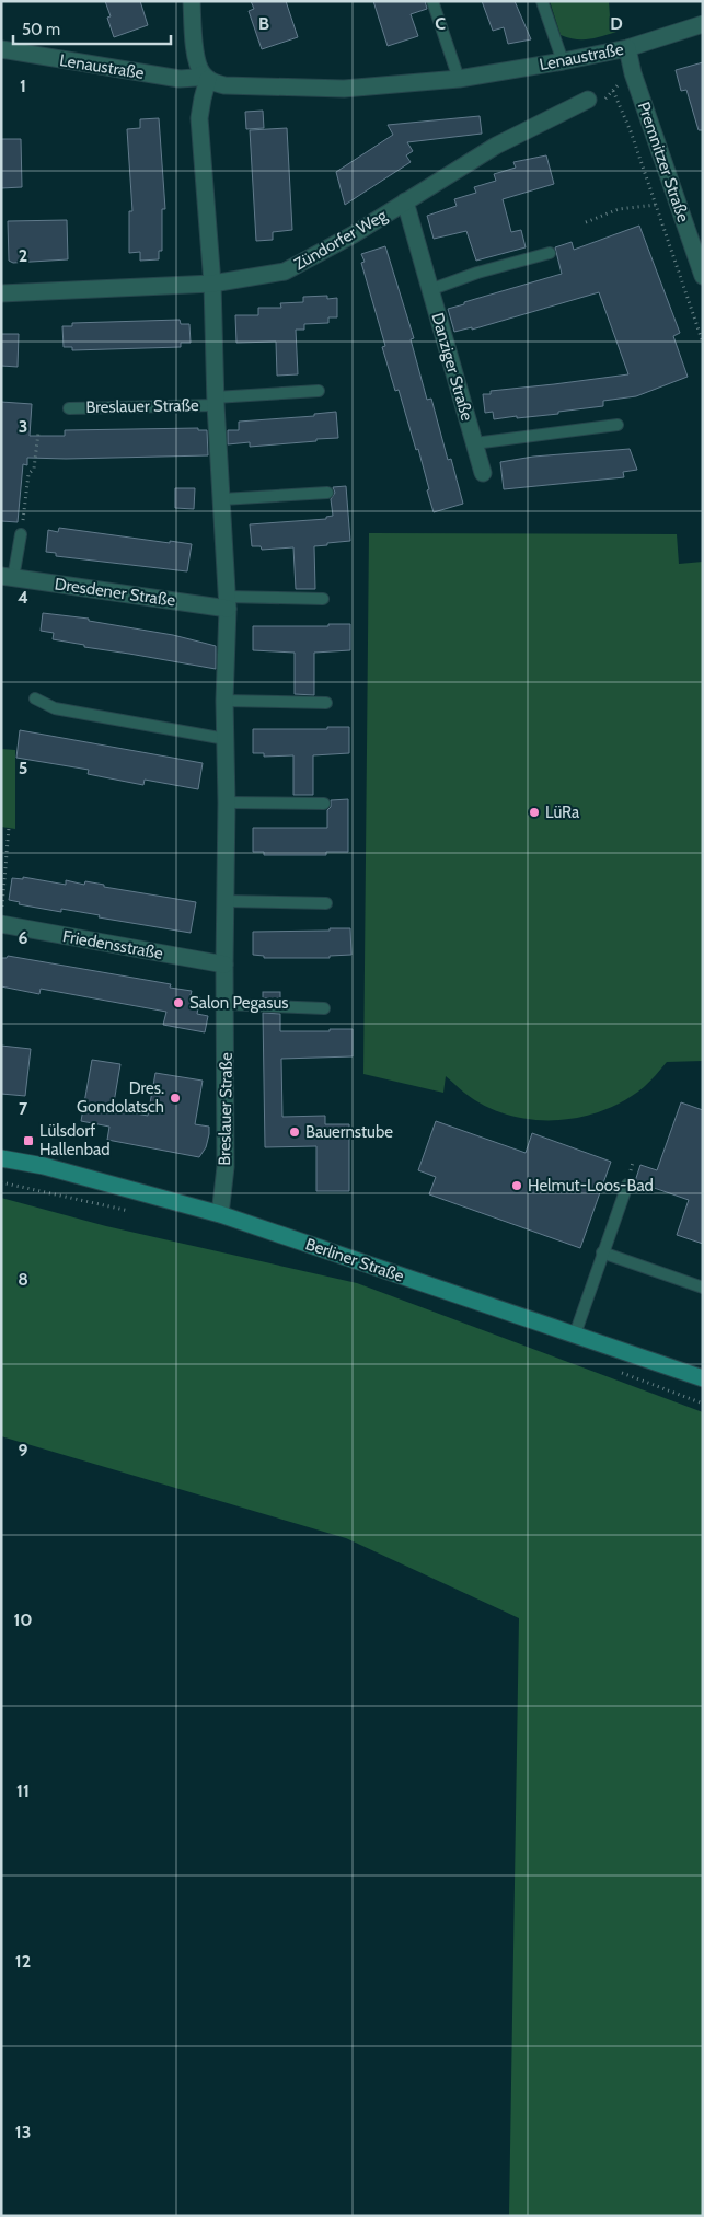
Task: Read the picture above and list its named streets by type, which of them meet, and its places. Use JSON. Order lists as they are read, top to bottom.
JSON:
{
  "streets": {
    "street": [
      "Lenaustraße",
      "Premnitzer Straße",
      "Zündorfer Weg",
      "Danziger Straße",
      "Breslauer Straße",
      "Dresdener Straße",
      "Friedensstraße",
      "Berliner Straße"
    ]
  },
  "crossings": [
    ["Lenaustraße", "Premnitzer Straße"],
    ["Lenaustraße", "Breslauer Straße"],
    ["Zündorfer Weg", "Danziger Straße"],
    ["Zündorfer Weg", "Breslauer Straße"],
    ["Breslauer Straße", "Dresdener Straße"],
    ["Breslauer Straße", "Friedensstraße"],
    ["Breslauer Straße", "Berliner Straße"]
  ],
  "places": {
    "other": [
      "LüRa",
      "Salon Pegasus",
      "Dres. Gondolatsch",
      "Bauernstube",
      "Helmut-Loos-Bad"
    ],
    "transit": ["Lülsdorf Hallenbad"]
  },
  "scale_bar": "50 m",
  "grid": {
    "columns": ["B", "C", "D"],
    "rows": [
      "1",
      "2",
      "3",
      "4",
      "5",
      "6",
      "7",
      "8",
      "9",
      "10",
      "11",
      "12",
      "13"
    ]
  }
}
